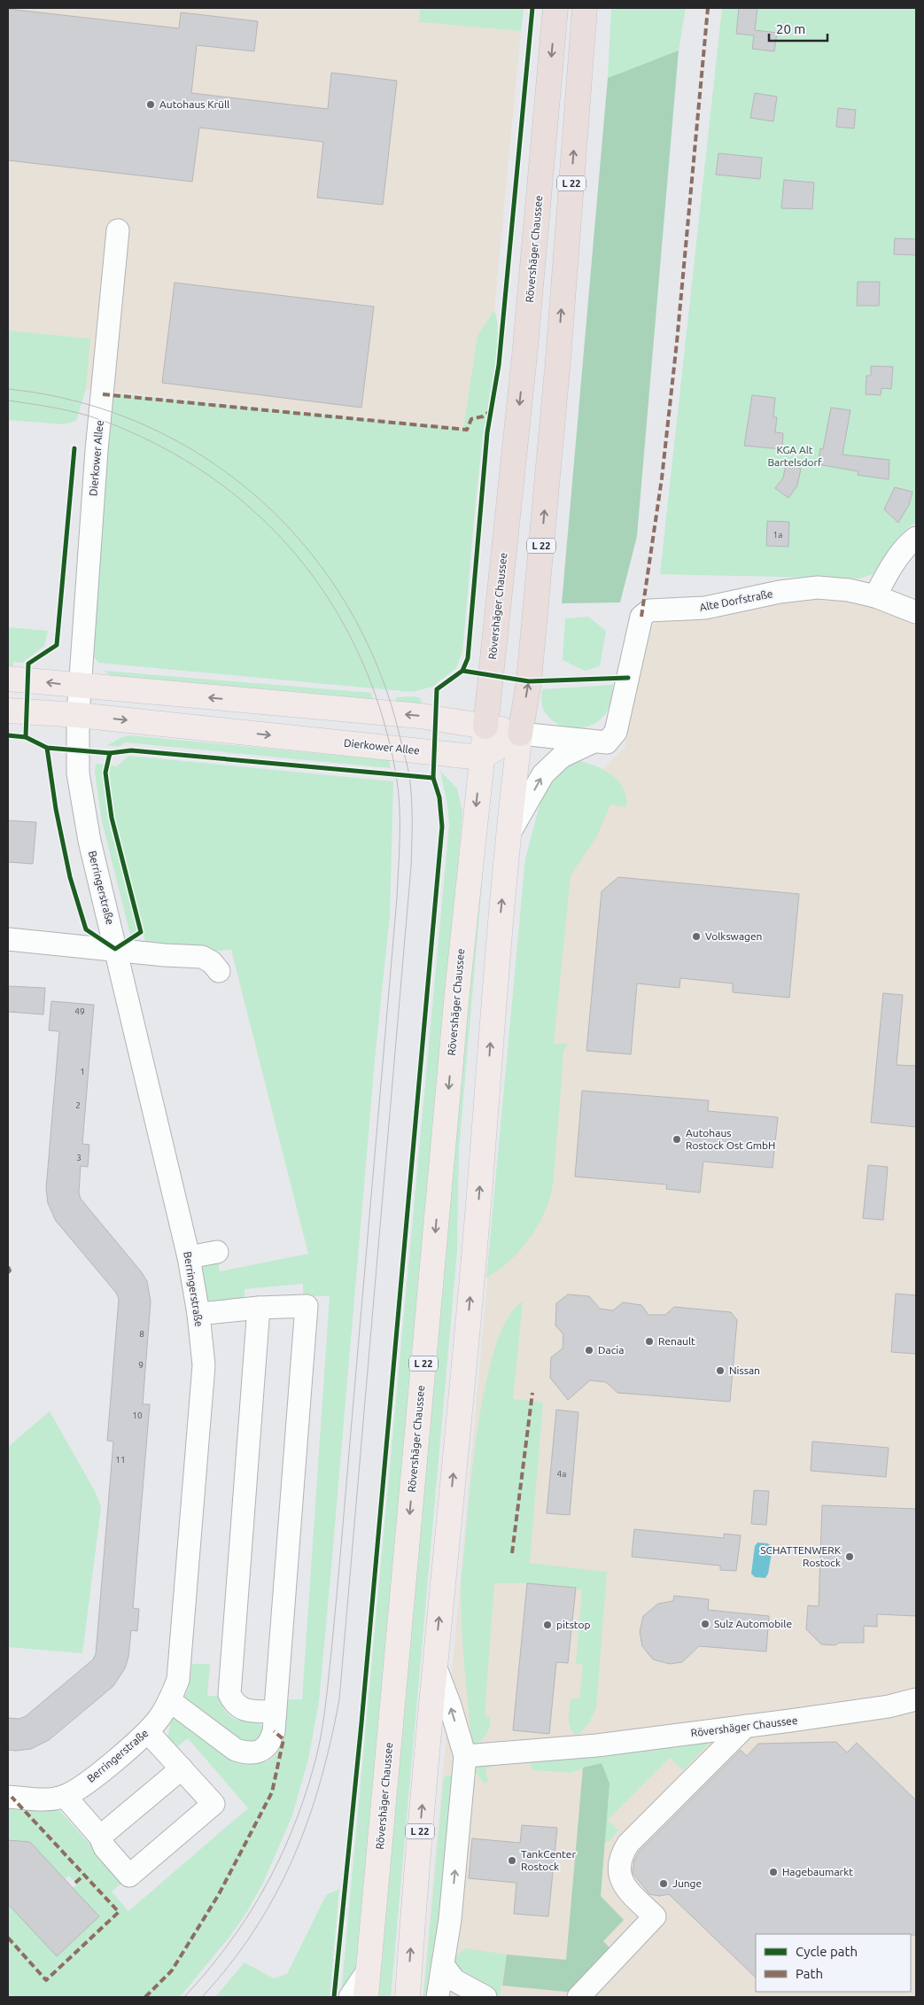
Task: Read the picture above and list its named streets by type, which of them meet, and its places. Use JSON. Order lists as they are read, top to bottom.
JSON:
{
  "streets": {
    "highway": ["L 22", "Rövershäger Chaussee"],
    "main road": ["Dierkower Allee"],
    "street": ["Alte Dorfstraße", "Berringerstraße"]
  },
  "crossings": [
    ["L 22", "Alte Dorfstraße"],
    ["Rövershäger Chaussee", "Dierkower Allee"],
    ["Dierkower Allee", "Berringerstraße"]
  ],
  "one_way": ["Dierkower Allee"],
  "parks": ["KGA Alt Bartelsdorf"],
  "places": [
    "Autohaus Krüll",
    "Volkswagen",
    "Autohaus Rostock Ost GmbH",
    "Renault",
    "Dacia",
    "Nissan",
    "SCHATTENWERK Rostock",
    "Sulz Automobile",
    "pitstop",
    "TankCenter Rostock",
    "Hagebaumarkt",
    "Junge"
  ],
  "house_numbers": [
    "1a",
    "49",
    "1",
    "2",
    "3",
    "8",
    "9",
    "10",
    "11",
    "4a"
  ],
  "legend": ["Cycle path", "Path"],
  "scale_bar": "20 m"
}
